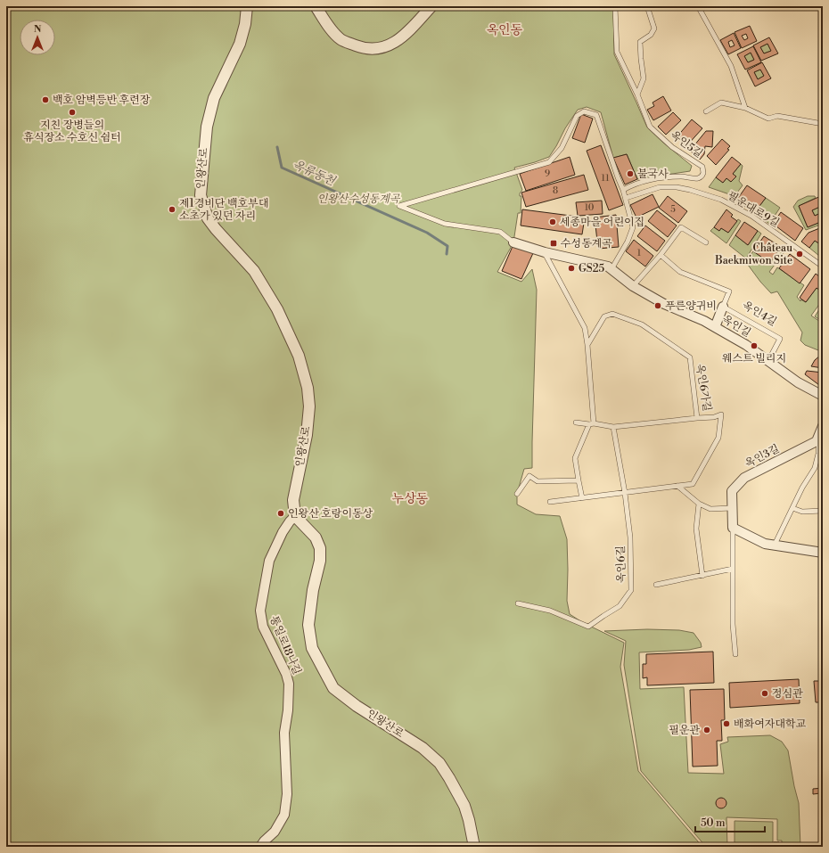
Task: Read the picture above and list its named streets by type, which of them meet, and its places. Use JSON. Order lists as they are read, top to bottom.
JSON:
{
  "streets": {
    "street": [
      "인왕산로",
      "옥인길",
      "옥인3길",
      "통일로18나길"
    ],
    "lane": [
      "옥인5길",
      "필운대로9길",
      "옥인4길",
      "옥인6가길",
      "옥인6길"
    ]
  },
  "crossings": [
    ["인왕산로", "통일로18나길"],
    ["옥인4길", "옥인길"],
    ["옥인6가길", "옥인6길"]
  ],
  "districts": ["옥인동", "누상동"],
  "water": ["옥류동천"],
  "parks": ["인왕산수성동계곡"],
  "places": {
    "other": [
      "백호 암벽등반 후련장",
      "지친 장병들의 휴식장소 수호신 쉼터",
      "불국사",
      "제1경비단 백호부대 소초가 있던 자리",
      "세종마을 어린이집",
      "Château Baekmiwon Site",
      "GS25",
      "푸른양귀비",
      "웨스트 빌리지",
      "인왕산 호랑이동상",
      "정심관",
      "배화여자대학교",
      "필운관"
    ],
    "transit": ["수성동계곡"]
  },
  "house_numbers": [
    "9",
    "11",
    "8",
    "10",
    "5",
    "1"
  ],
  "scale_bar": "50 m",
  "north": "top"
}
